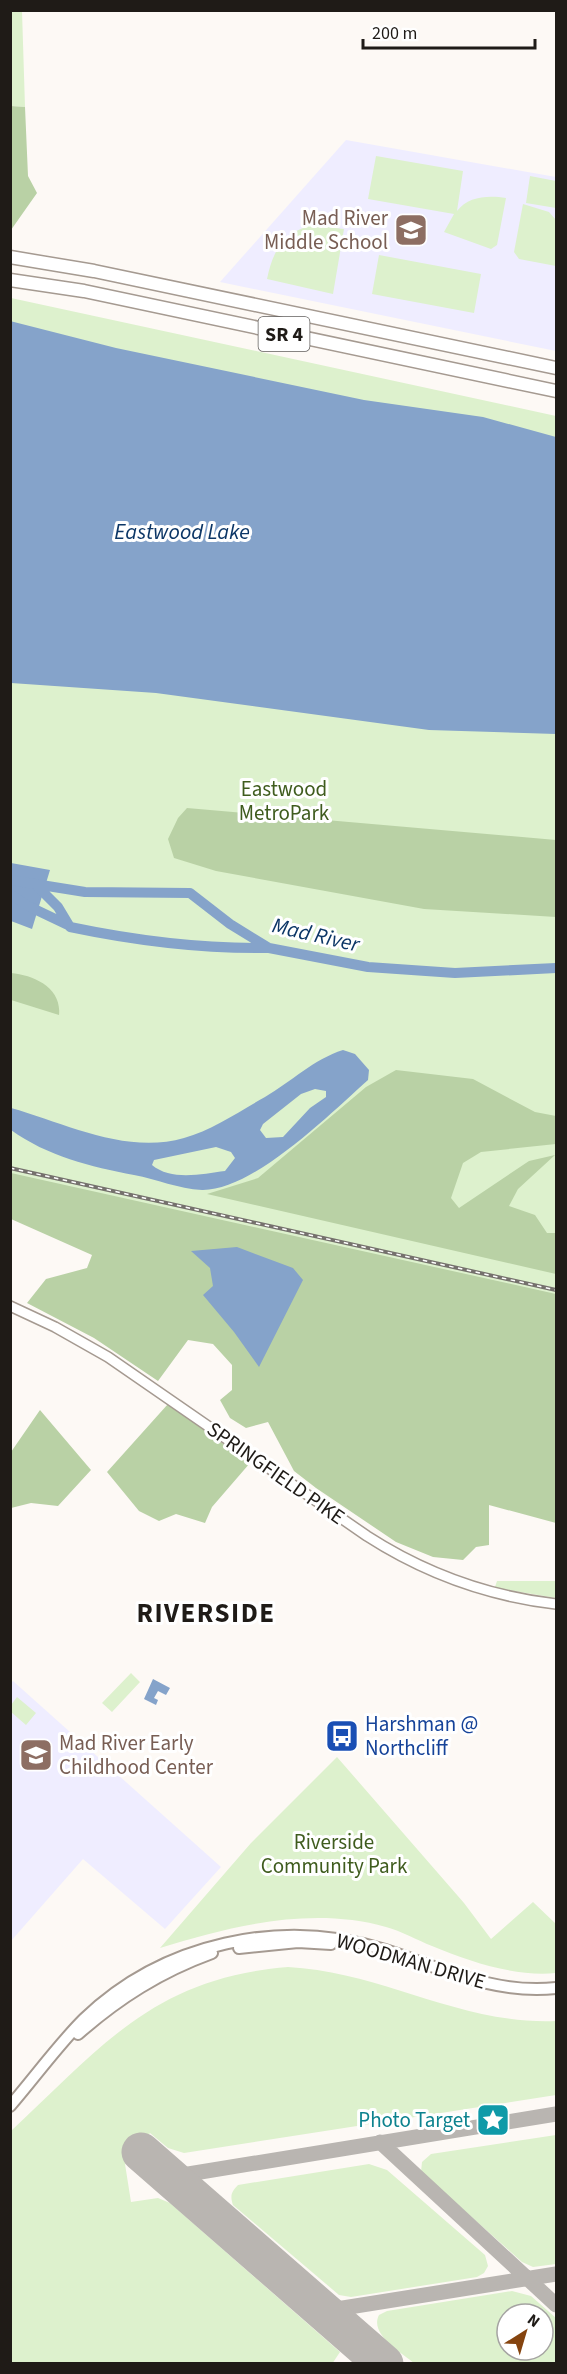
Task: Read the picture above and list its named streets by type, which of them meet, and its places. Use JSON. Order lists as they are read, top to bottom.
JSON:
{
  "streets": {
    "highway": ["SR 4"],
    "main road": ["SPRINGFIELD PIKE", "WOODMAN DRIVE"]
  },
  "districts": ["RIVERSIDE"],
  "water": ["Eastwood Lake", "Mad River"],
  "parks": ["Eastwood MetroPark", "Riverside Community Park"],
  "places": {
    "school or university": ["Mad River Middle School", "Mad River Early Childhood Center"],
    "bus stop": ["Harshman @ Northcliff"],
    "place": ["Photo Target"]
  },
  "scale_bar": "200 m",
  "north": "top right"
}
